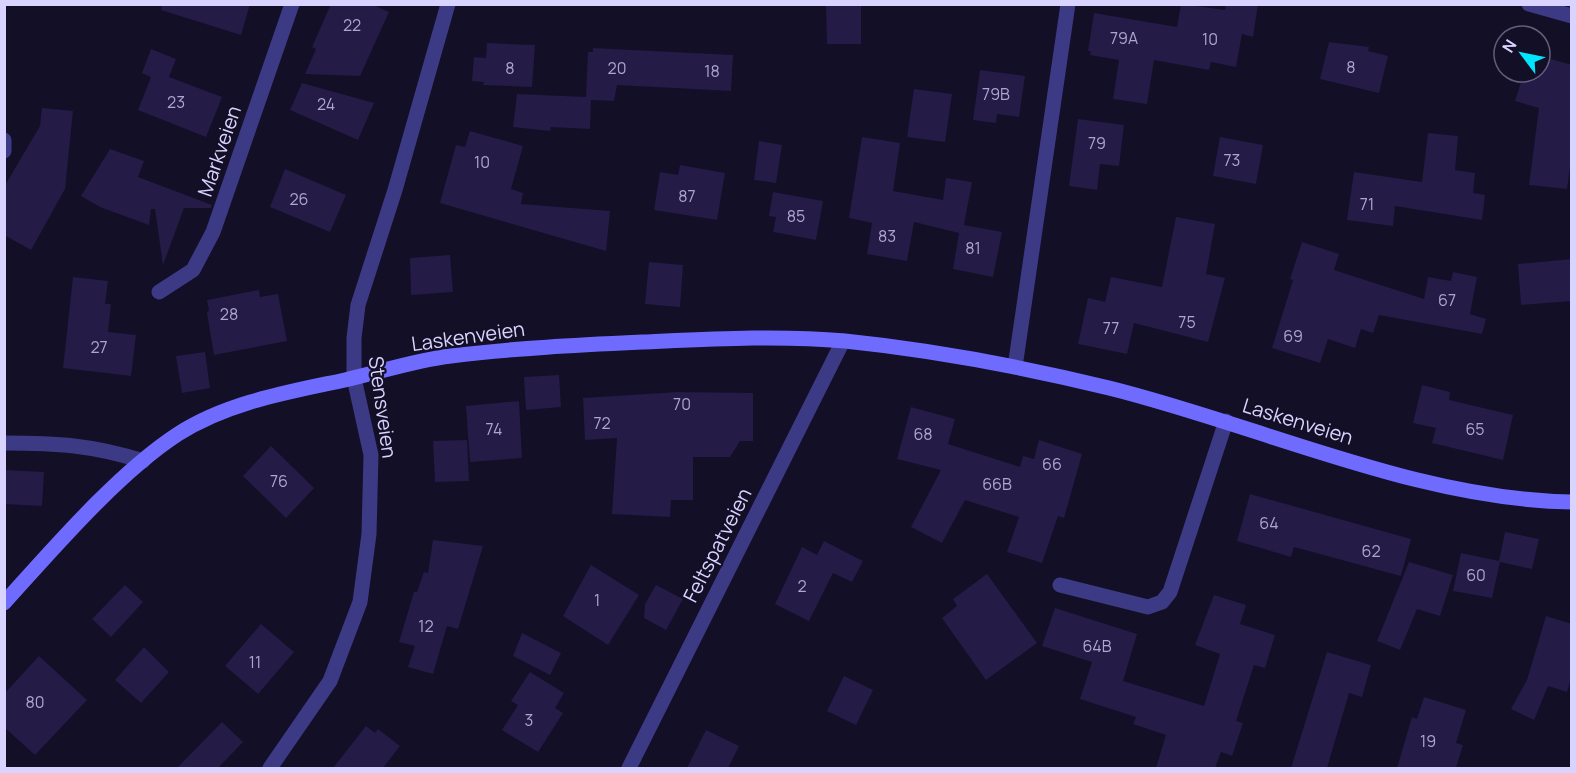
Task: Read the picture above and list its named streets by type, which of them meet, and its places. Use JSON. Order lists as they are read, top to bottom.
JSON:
{
  "streets": {
    "street": [
      "Markveien",
      "Laskenveien",
      "Stensveien",
      "Feltspatveien"
    ]
  },
  "crossings": [
    ["Laskenveien", "Stensveien"],
    ["Laskenveien", "Feltspatveien"]
  ],
  "house_numbers": [
    "22",
    "79A",
    "10",
    "8",
    "8",
    "20",
    "18",
    "79B",
    "23",
    "24",
    "79",
    "73",
    "10",
    "87",
    "26",
    "71",
    "85",
    "83",
    "81",
    "67",
    "28",
    "75",
    "77",
    "69",
    "27",
    "70",
    "72",
    "74",
    "65",
    "68",
    "66",
    "76",
    "66B",
    "64",
    "62",
    "60",
    "2",
    "1",
    "12",
    "64B",
    "11",
    "80",
    "3",
    "19"
  ],
  "north": "top left"
}
